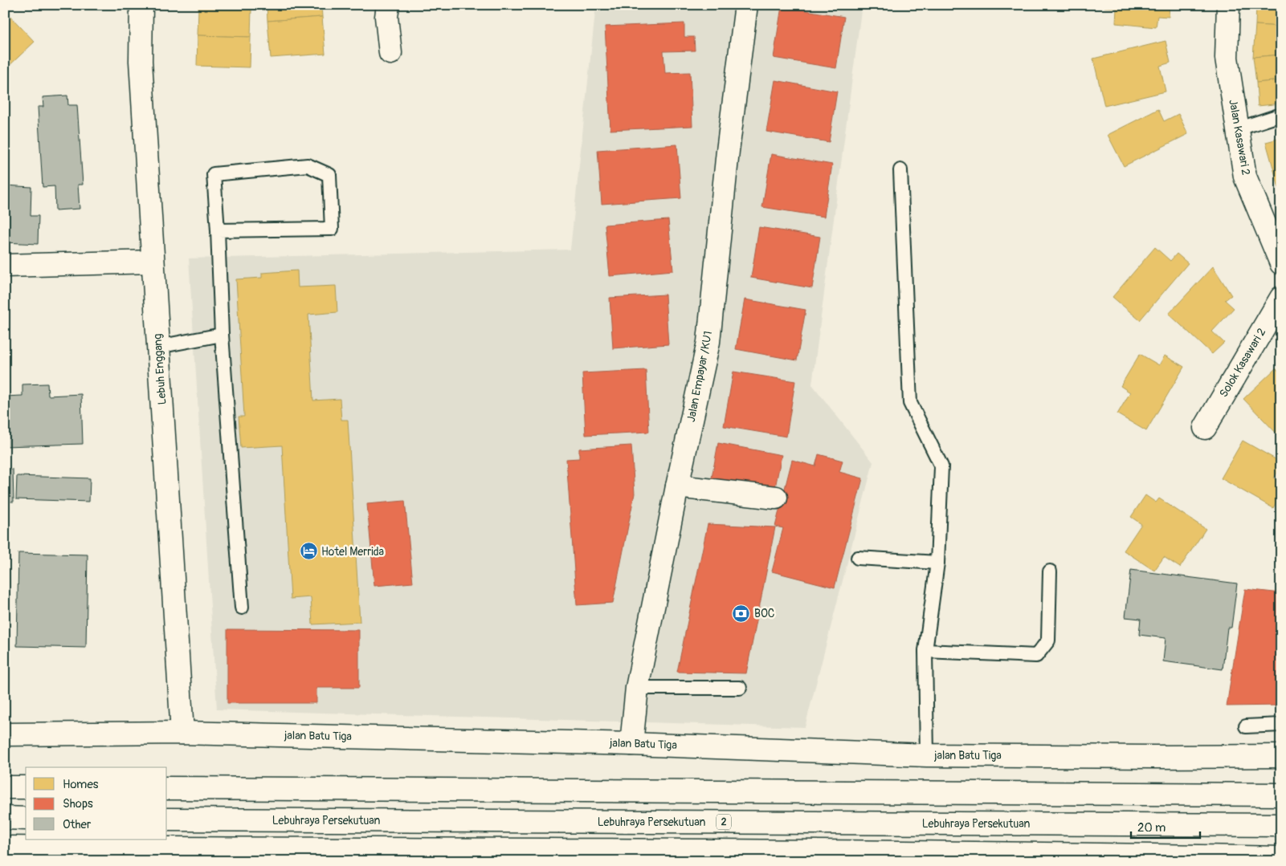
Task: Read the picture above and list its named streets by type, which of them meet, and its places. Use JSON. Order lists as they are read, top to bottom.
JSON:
{
  "streets": {
    "main road": [
      "Jalan Kasawari 2",
      "Solok Kasawari 2",
      "Lebuh Enggang",
      "Jalan Empayar /KU1",
      "jalan Batu Tiga",
      "Lebuhraya Persekutuan",
      "2"
    ]
  },
  "crossings": [
    ["Lebuh Enggang", "jalan Batu Tiga"],
    ["Jalan Empayar /KU1", "jalan Batu Tiga"]
  ],
  "places": {
    "hotel": ["Hotel Merrida"],
    "bank": ["BOC"]
  },
  "legend": ["Homes", "Shops", "Other"],
  "scale_bar": "20 m"
}
